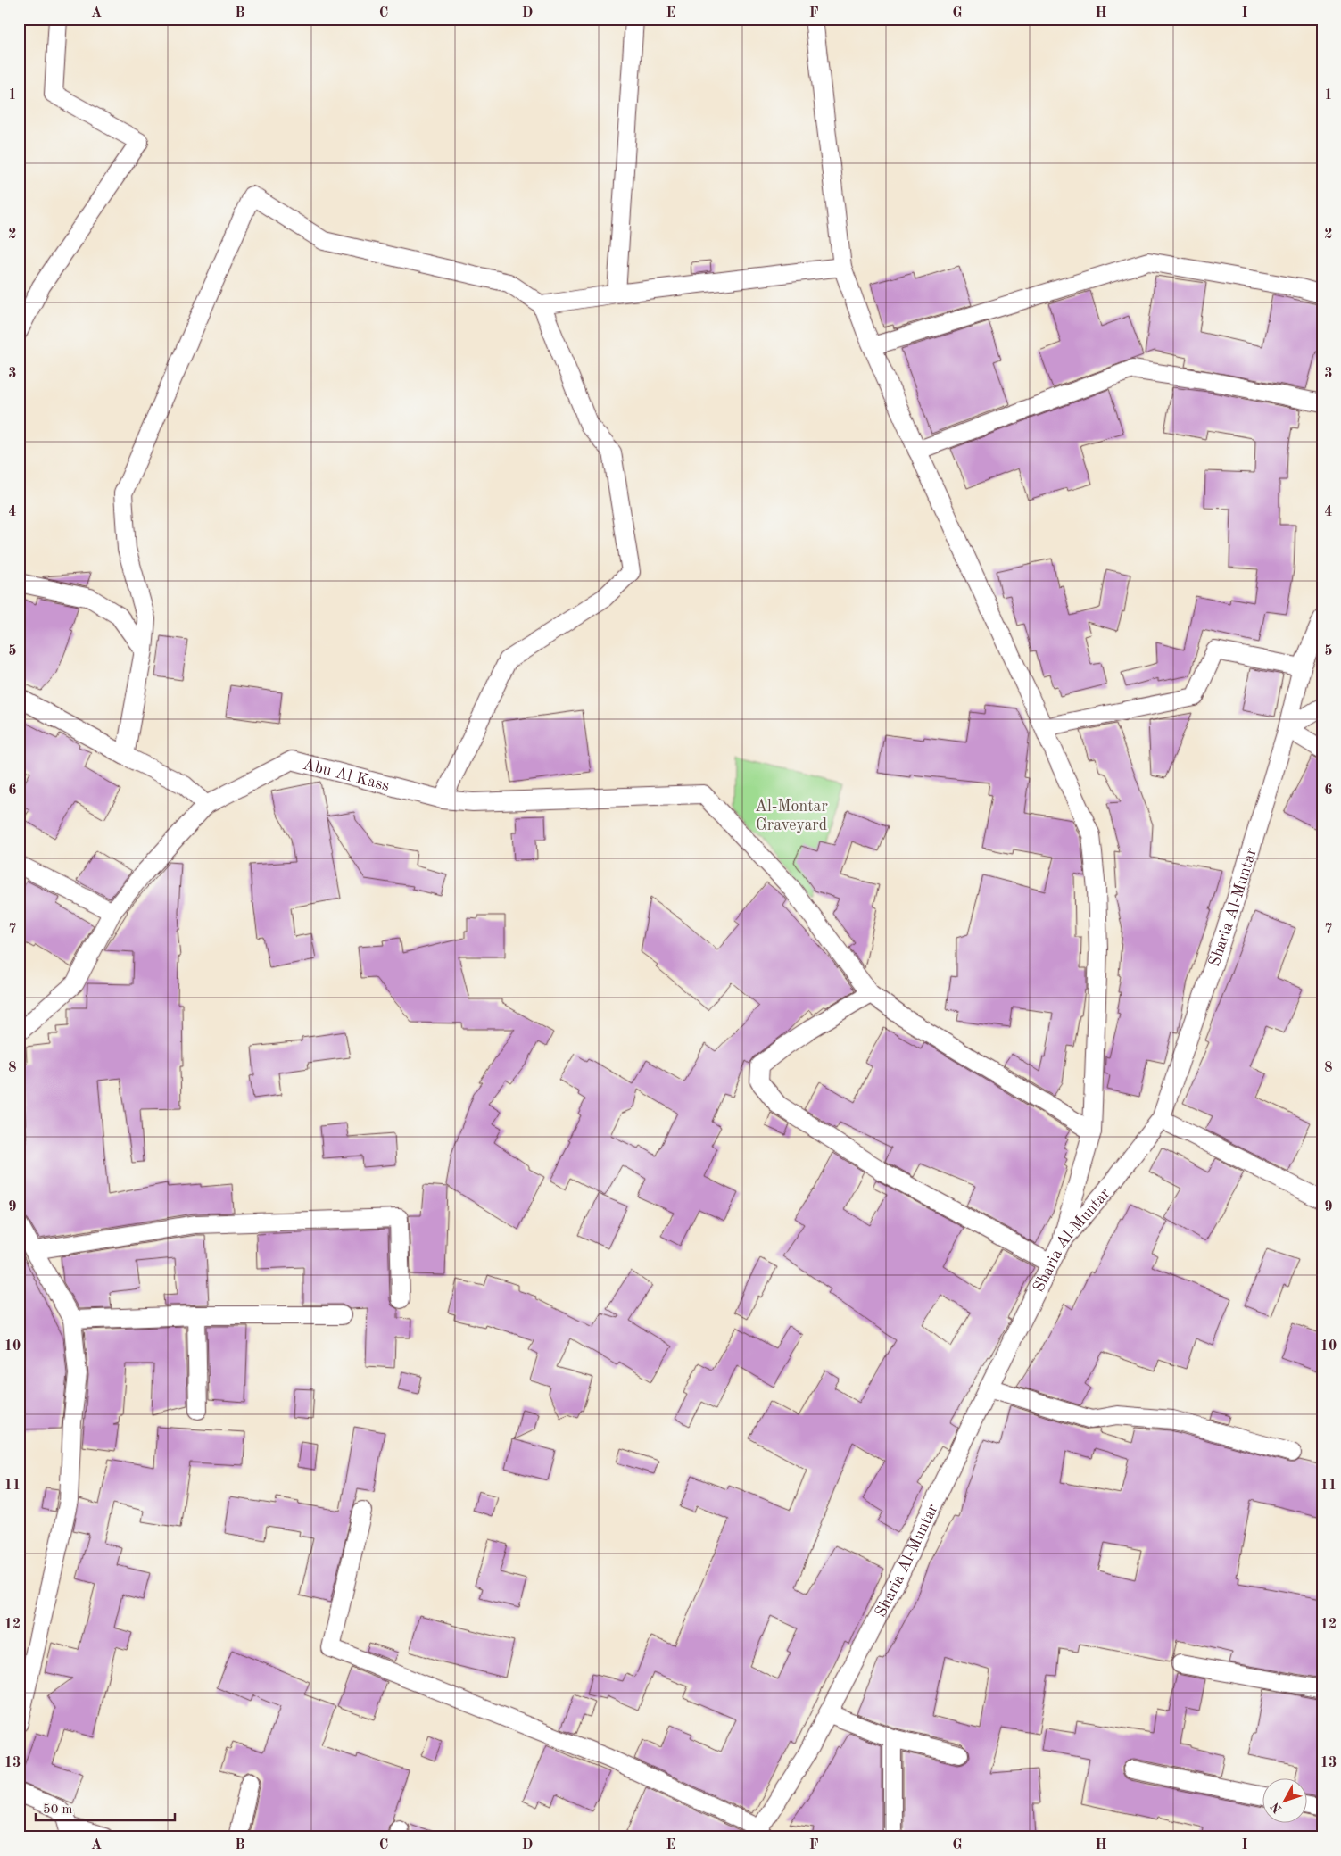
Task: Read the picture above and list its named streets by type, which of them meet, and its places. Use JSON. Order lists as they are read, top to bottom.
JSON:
{
  "streets": {
    "street": ["Abu Al Kass", "Sharia Al-Muntar"]
  },
  "parks": ["Al-Montar Graveyard"],
  "scale_bar": "50 m",
  "north": "bottom left",
  "grid": {
    "columns": [
      "A",
      "B",
      "C",
      "D",
      "E",
      "F",
      "G",
      "H",
      "I"
    ],
    "rows": [
      "1",
      "2",
      "3",
      "4",
      "5",
      "6",
      "7",
      "8",
      "9",
      "10",
      "11",
      "12",
      "13"
    ]
  }
}
